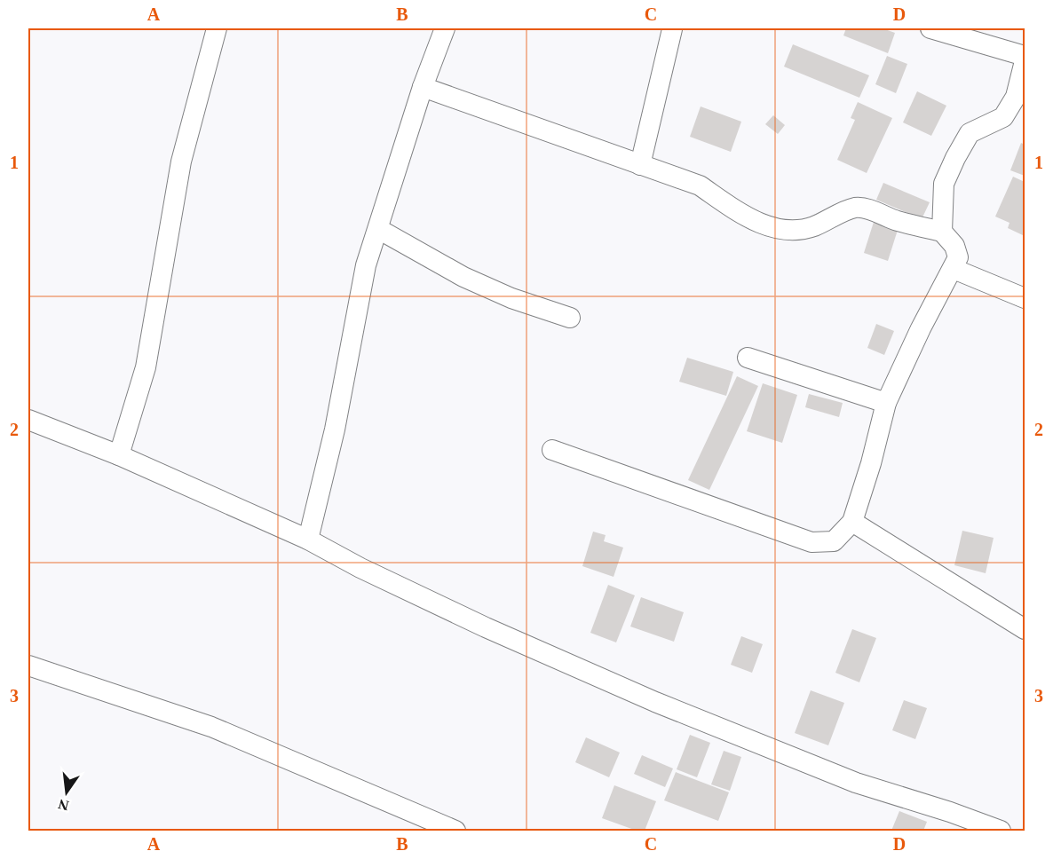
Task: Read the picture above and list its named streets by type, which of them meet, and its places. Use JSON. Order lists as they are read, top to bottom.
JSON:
{
  "north": "bottom",
  "grid": {
    "columns": [
      "A",
      "B",
      "C",
      "D"
    ],
    "rows": ["1", "2", "3"]
  }
}
